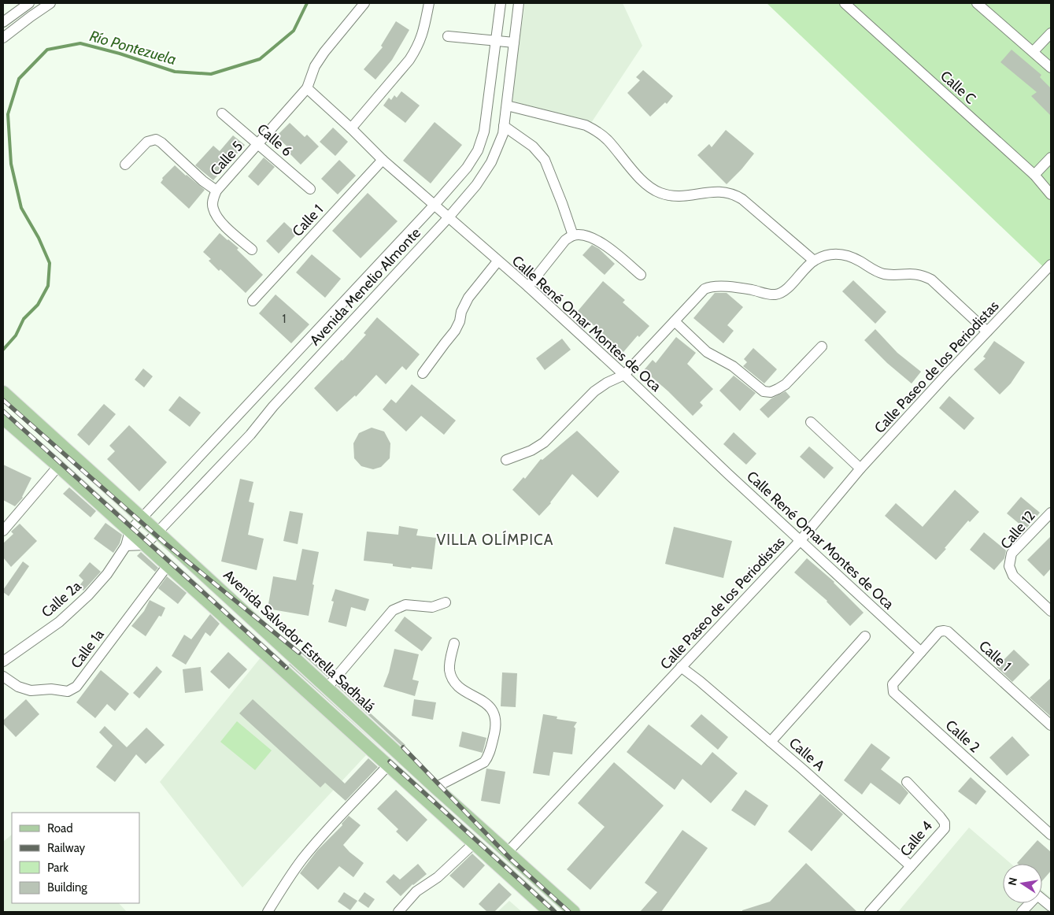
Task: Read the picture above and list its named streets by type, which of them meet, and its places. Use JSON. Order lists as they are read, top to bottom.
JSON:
{
  "streets": {
    "main road": ["Avenida Salvador Estrella Sadhalá"],
    "street": [
      "Calle C",
      "Calle 6",
      "Calle 5",
      "Calle 1",
      "Avenida Menelio Almonte",
      "Calle René Omar Montes de Oca",
      "Calle Paseo de los Periodistas",
      "Calle 12",
      "Calle 2a",
      "Calle 1a",
      "Calle 2",
      "Calle A",
      "Calle 4"
    ]
  },
  "crossings": [
    ["Calle 6", "Calle 5"],
    ["Calle 5", "Calle René Omar Montes de Oca"],
    ["Calle 1", "Calle René Omar Montes de Oca"],
    ["Calle 1", "Calle 2"],
    ["Avenida Menelio Almonte", "Calle René Omar Montes de Oca"],
    ["Avenida Menelio Almonte", "Calle 2a"],
    ["Avenida Menelio Almonte", "Avenida Salvador Estrella Sadhalá"],
    ["Calle René Omar Montes de Oca", "Calle Paseo de los Periodistas"],
    ["Calle René Omar Montes de Oca", "Calle 2"],
    ["Calle Paseo de los Periodistas", "Avenida Salvador Estrella Sadhalá"],
    ["Calle Paseo de los Periodistas", "Calle A"],
    ["Calle A", "Calle 4"]
  ],
  "districts": ["VILLA OLÍMPICA"],
  "water": ["Río Pontezuela"],
  "house_numbers": ["1"],
  "legend": [
    "Road",
    "Railway",
    "Park",
    "Building"
  ],
  "north": "left"
}
